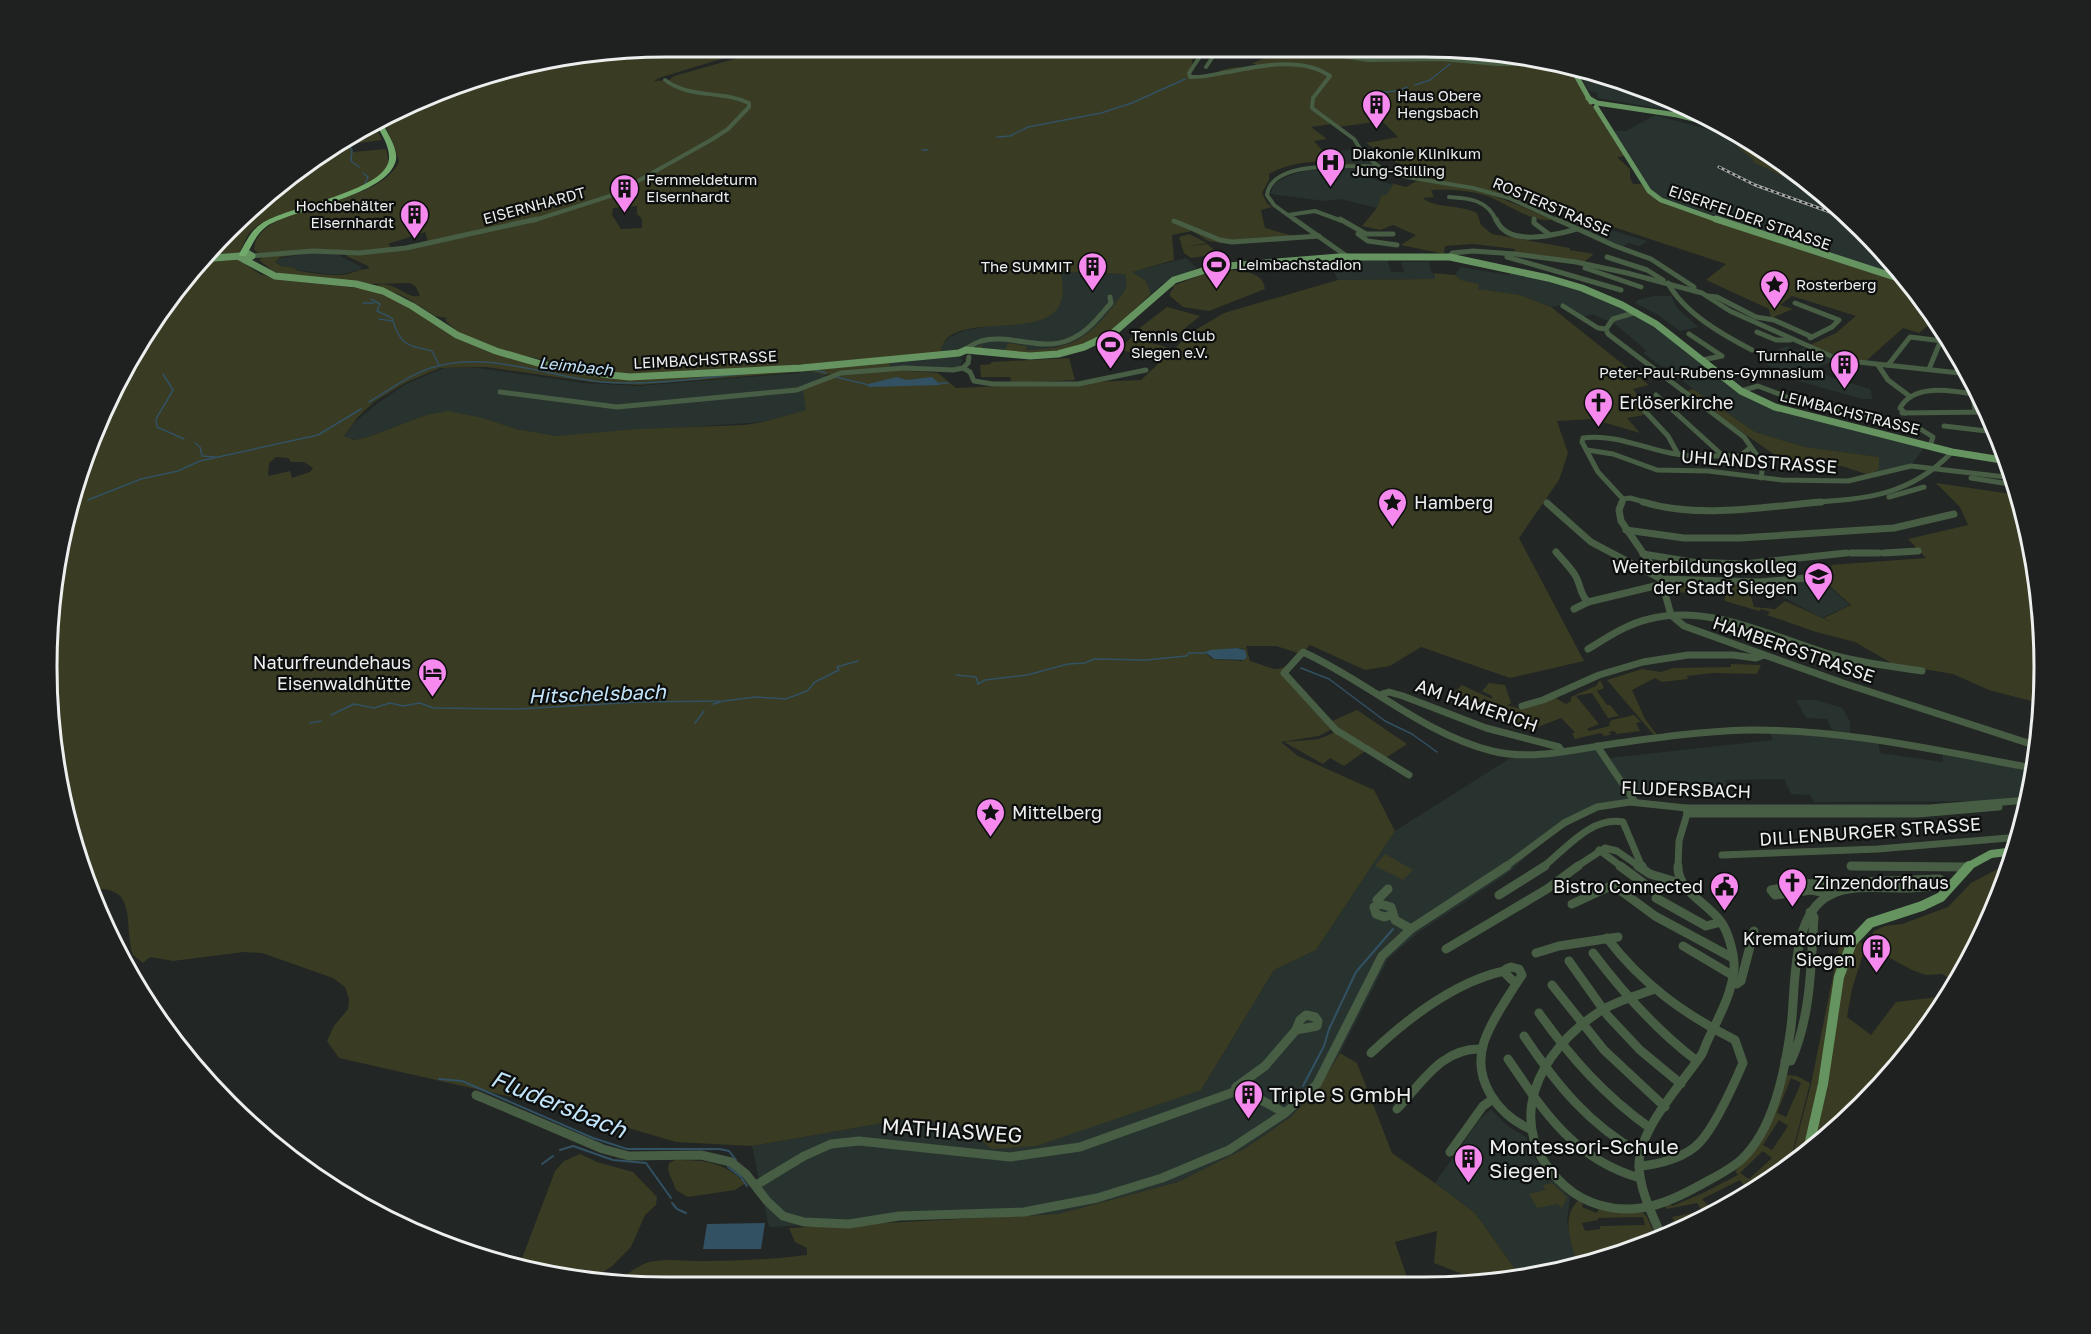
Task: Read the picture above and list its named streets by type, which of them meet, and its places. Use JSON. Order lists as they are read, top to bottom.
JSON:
{
  "streets": {
    "main road": ["EISERFELDER STRASSE", "LEIMBACHSTRASSE"],
    "street": [
      "EISERNHARDT",
      "ROSTERSTRASSE",
      "UHLANDSTRASSE",
      "HAMBERGSTRASSE",
      "AM HAMERICH",
      "FLUDERSBACH",
      "DILLENBURGER STRASSE",
      "MATHIASWEG"
    ]
  },
  "crossings": [
    ["EISERNHARDT", "LEIMBACHSTRASSE"],
    ["FLUDERSBACH", "MATHIASWEG"]
  ],
  "water": ["Leimbach", "Hitschelsbach", "Fludersbach"],
  "places": {
    "building": [
      "Haus Obere Hengsbach",
      "Fernmeldeturm Eisernhardt",
      "Hochbehälter Eisernhardt",
      "The SUMMIT",
      "Turnhalle Peter-Paul-Rubens-Gymnasium",
      "Krematorium Siegen",
      "Triple S GmbH",
      "Montessori-Schule Siegen"
    ],
    "hospital": ["Diakonie Klinikum Jung-Stilling"],
    "sports": ["Leimbachstadion", "Tennis Club Siegen e.V."],
    "place": ["Rosterberg", "Hamberg", "Mittelberg"],
    "church": ["Erlöserkirche", "Zinzendorfhaus"],
    "school or university": ["Weiterbildungskolleg der Stadt Siegen"],
    "hotel": ["Naturfreundehaus Eisenwaldhütte"],
    "public building": ["Bistro Connected"]
  }
}
